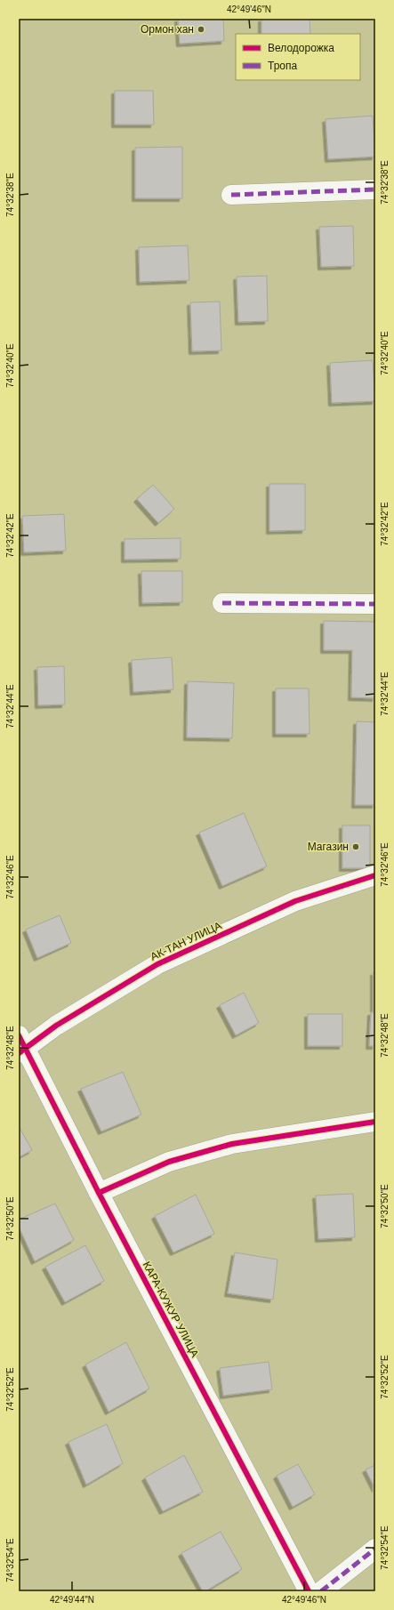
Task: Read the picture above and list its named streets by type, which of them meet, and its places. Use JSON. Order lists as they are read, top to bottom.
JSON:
{
  "streets": {
    "street": ["АК-ТАН УЛИЦА", "КАРА-КУЖУР УЛИЦА"]
  },
  "crossings": [
    ["АК-ТАН УЛИЦА", "КАРА-КУЖУР УЛИЦА"]
  ],
  "places": ["Ормон хан", "Магазин"],
  "legend": ["Велодорожка", "Тропа"],
  "coordinates": [
    "42°49'46\"N",
    "74°32'38\"E",
    "74°32'40\"E",
    "74°32'42\"E",
    "74°32'44\"E",
    "74°32'46\"E",
    "74°32'48\"E",
    "74°32'50\"E",
    "74°32'52\"E",
    "74°32'54\"E",
    "42°49'44\"N"
  ]
}
